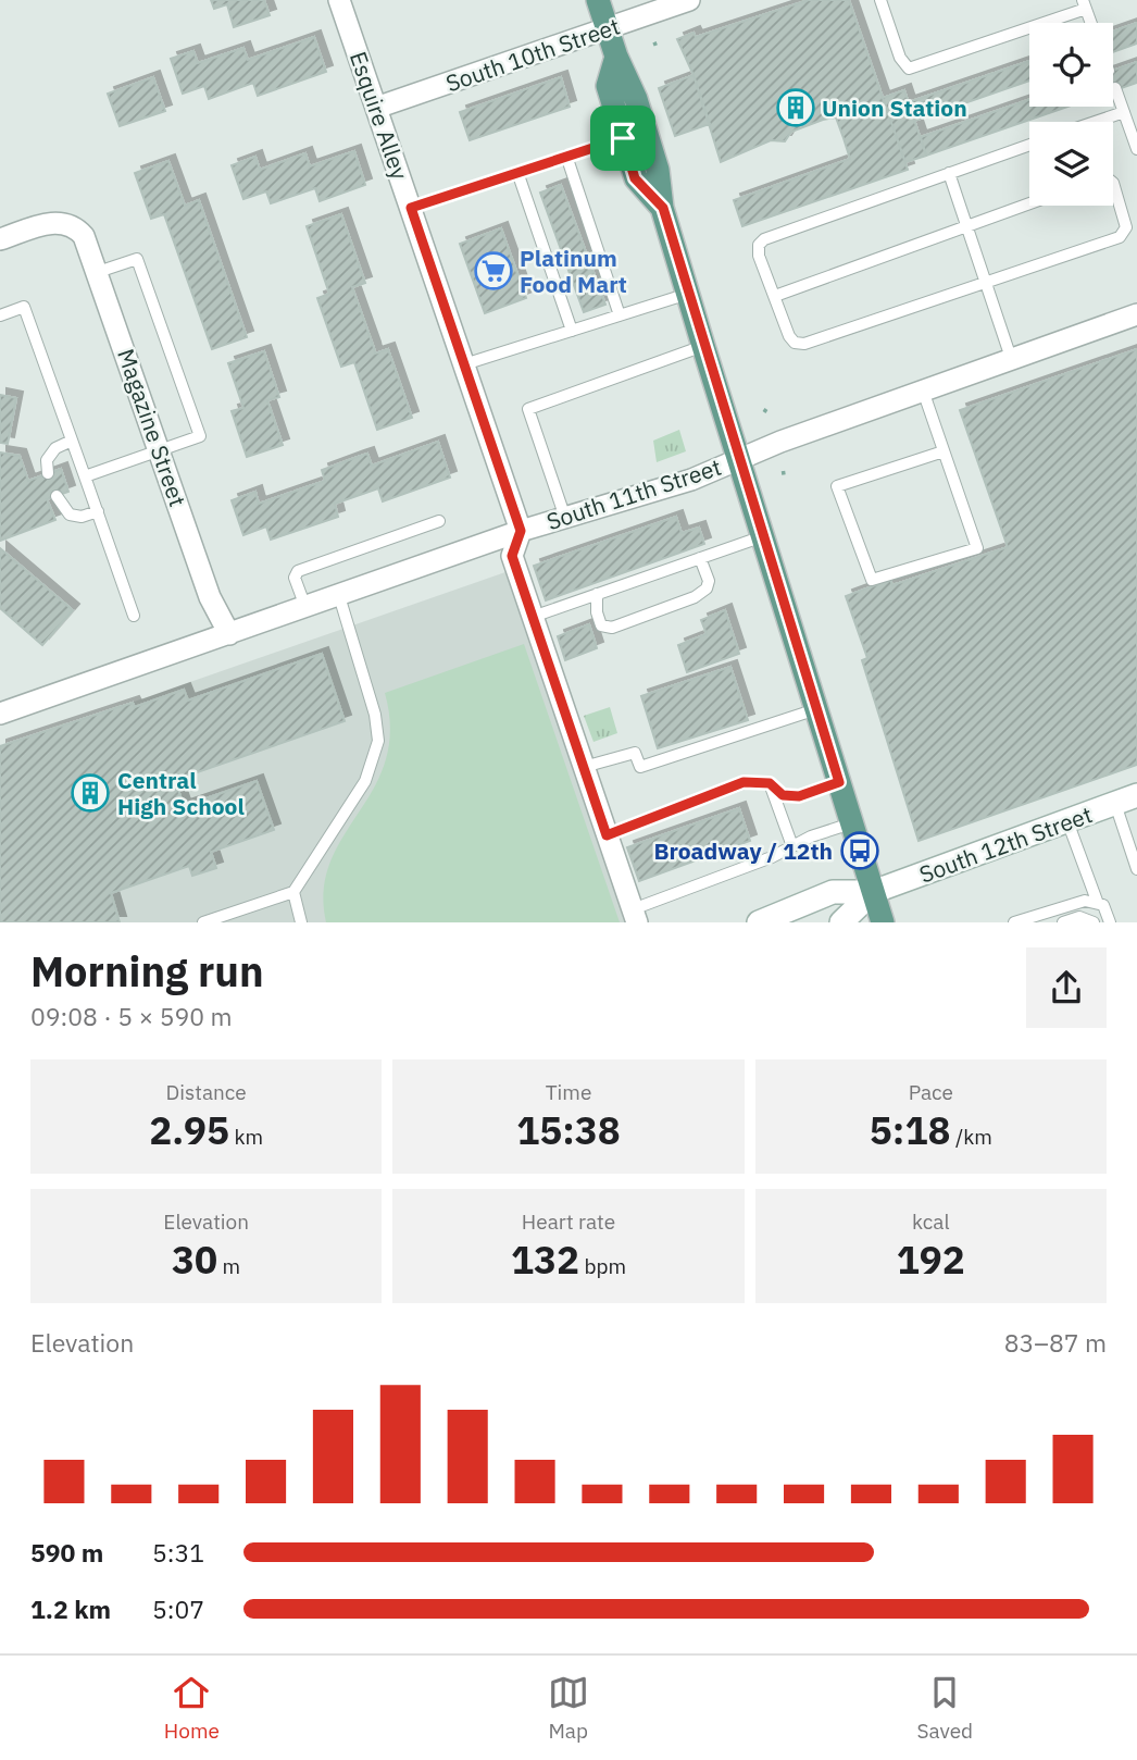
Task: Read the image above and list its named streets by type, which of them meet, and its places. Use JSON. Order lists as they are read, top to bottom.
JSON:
{
  "streets": {
    "street": [
      "South 10th Street",
      "Esquire Alley",
      "Magazine Street",
      "South 11th Street",
      "South 12th Street"
    ]
  },
  "crossings": [
    ["South 10th Street", "Esquire Alley"],
    ["Esquire Alley", "South 11th Street"],
    ["Magazine Street", "South 11th Street"]
  ],
  "places": {
    "building": ["Union Station", "Central High School"],
    "supermarket": ["Platinum Food Mart"],
    "bus stop": ["Broadway / 12th"]
  },
  "page": {
    "heading": ["Morning run", "09:08 · 5 × 590 m"],
    "stats": [
      ["Distance", "2.95 km"],
      ["Time", "15:38"],
      ["Pace", "5:18 /km"],
      ["Elevation", "30 m"],
      ["Heart rate", "132 bpm"],
      ["kcal", "192"]
    ],
    "chart": ["Elevation", "83–87 m"],
    "list": [
      {
        "name": "590 m",
        "note": "5:31"
      },
      {
        "name": "1.2 km",
        "note": "5:07"
      }
    ],
    "tabs": ["Home", "Map", "Saved"]
  }
}
